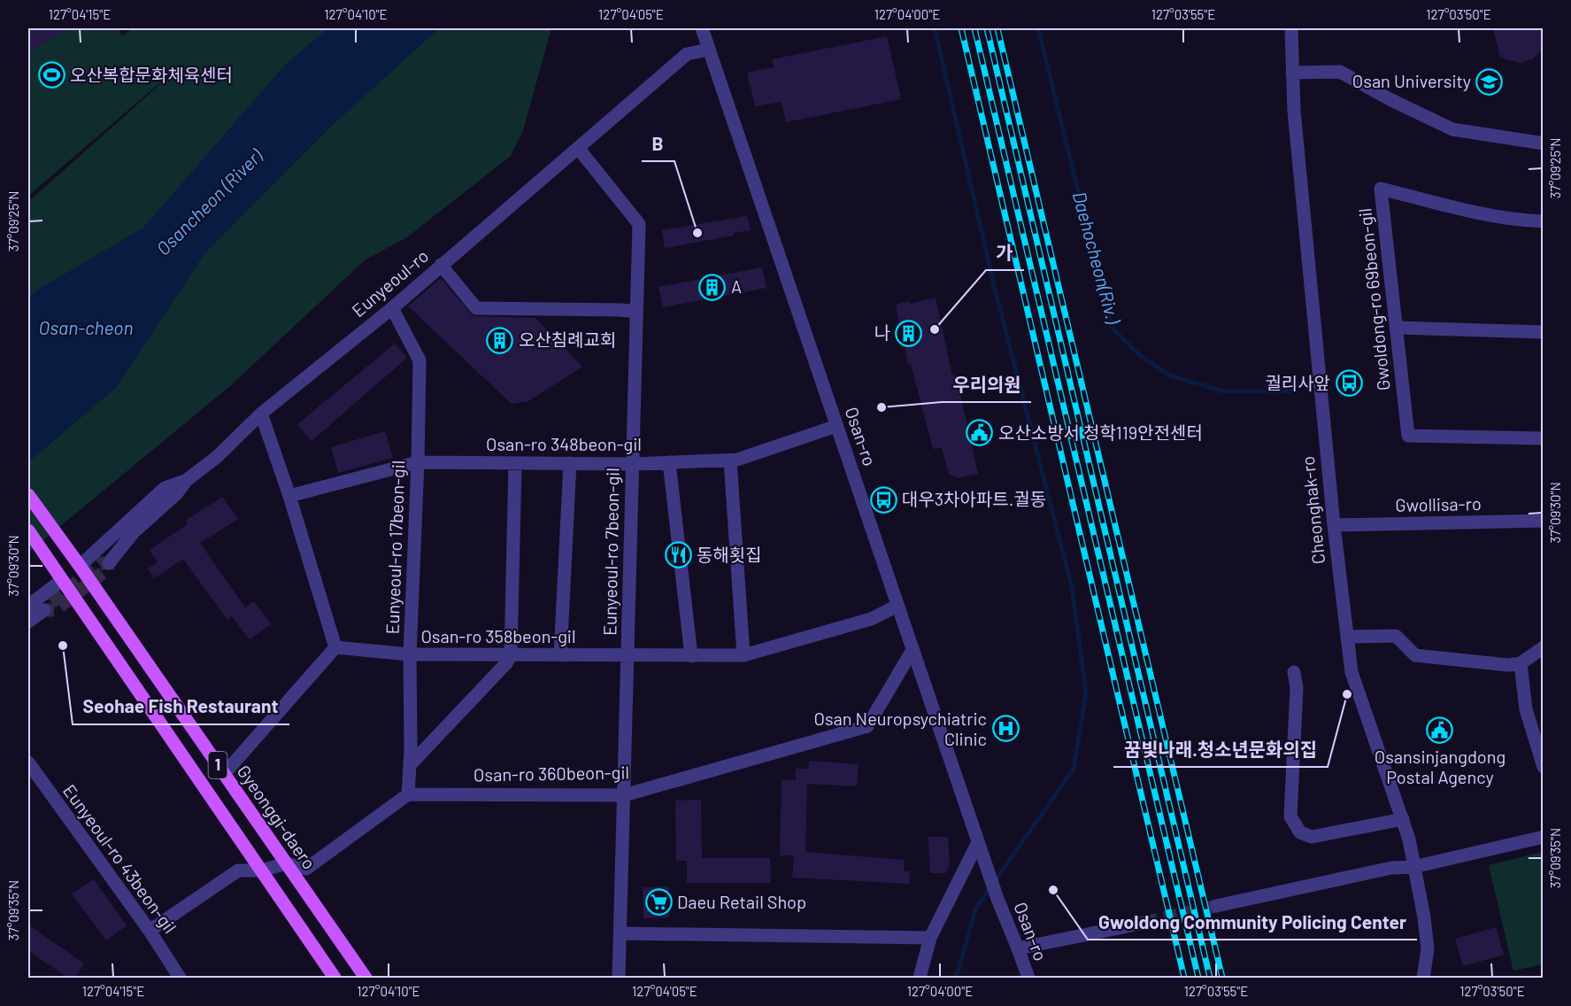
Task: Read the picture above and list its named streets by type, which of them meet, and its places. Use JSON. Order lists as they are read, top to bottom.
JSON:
{
  "streets": {
    "main road": ["1", "Gyeonggi-daero"],
    "street": [
      "Eunyeoul-ro",
      "Gwoldong-ro 69beon-gil",
      "Osan-ro",
      "Osan-ro 348beon-gil",
      "Gwollisa-ro",
      "Cheonghak-ro",
      "Eunyeoul-ro 17beon-gil",
      "Eunyeoul-ro 7beon-gil",
      "Osan-ro 358beon-gil",
      "Osan-ro 360beon-gil",
      "Eunyeoul-ro 43beon-gil"
    ]
  },
  "crossings": [
    ["Eunyeoul-ro", "Osan-ro"],
    ["Eunyeoul-ro", "Eunyeoul-ro 17beon-gil"],
    ["Eunyeoul-ro", "Eunyeoul-ro 7beon-gil"],
    ["Osan-ro", "Osan-ro 348beon-gil"],
    ["Osan-ro", "Osan-ro 358beon-gil"],
    ["Osan-ro", "Osan-ro 360beon-gil"],
    ["Osan-ro 348beon-gil", "Eunyeoul-ro 17beon-gil"],
    ["Osan-ro 348beon-gil", "Eunyeoul-ro 7beon-gil"],
    ["Gwollisa-ro", "Cheonghak-ro"],
    ["Eunyeoul-ro 17beon-gil", "Osan-ro 358beon-gil"],
    ["Eunyeoul-ro 17beon-gil", "Osan-ro 360beon-gil"],
    ["Eunyeoul-ro 7beon-gil", "Osan-ro 358beon-gil"],
    ["Eunyeoul-ro 7beon-gil", "Osan-ro 360beon-gil"]
  ],
  "water": ["Osancheon (River)", "Daehocheon(Riv.)", "Osan-cheon"],
  "places": {
    "sports": ["오산복합문화체육센터"],
    "school or university": ["Osan University"],
    "other": [
      "B",
      "가",
      "우리의원",
      "Seohae Fish Restaurant",
      "꿈빛나래.청소년문화의집",
      "Gwoldong Community Policing Center"
    ],
    "building": ["A", "나", "오산침례교회"],
    "bus stop": ["궐리사앞", "대우3차아파트.궐동"],
    "public building": ["오산소방서 청학119안전센터", "Osansinjangdong Postal Agency"],
    "restaurant": ["동해횟집"],
    "hospital": ["Osan Neuropsychiatric Clinic"],
    "supermarket": ["Daeu Retail Shop"]
  },
  "coordinates": [
    "127°04'15\"E",
    "127°04'10\"E",
    "127°04'05\"E",
    "127°04'00\"E",
    "127°03'55\"E",
    "127°03'50\"E",
    "37°09'25\"N",
    "37°09'30\"N",
    "37°09'35\"N"
  ]
}
